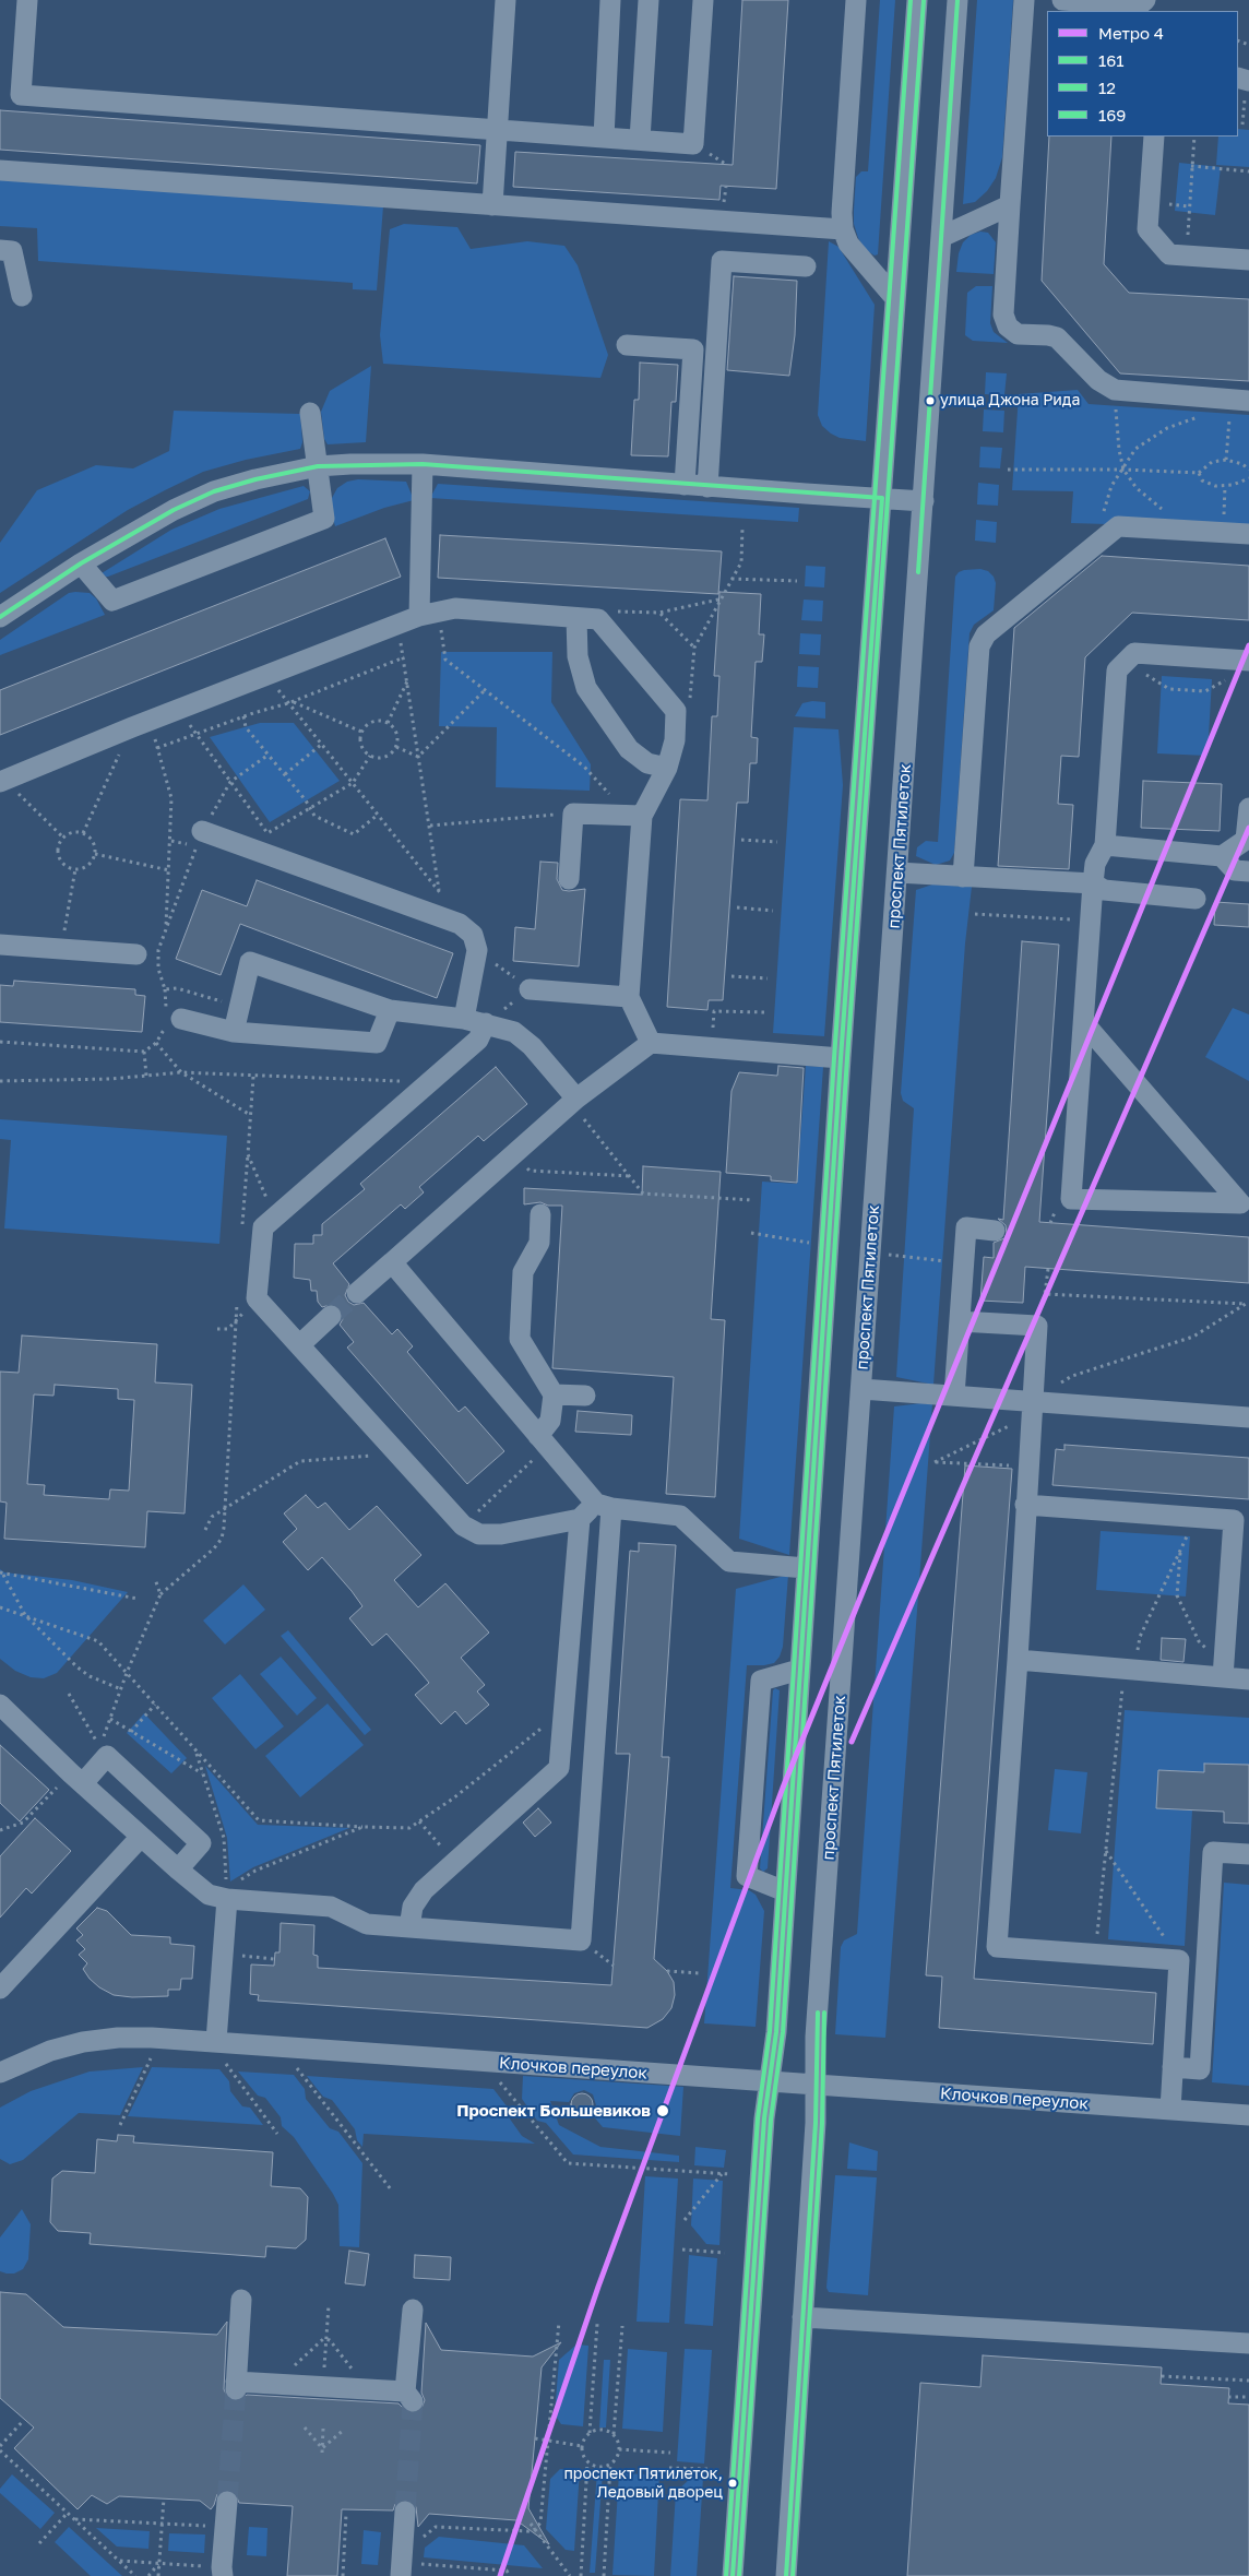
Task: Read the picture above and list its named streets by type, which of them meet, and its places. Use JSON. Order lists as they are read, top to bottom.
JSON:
{
  "streets": {
    "street": ["проспект Пятилеток", "Клочков переулок"]
  },
  "crossings": [
    ["проспект Пятилеток", "Клочков переулок"]
  ],
  "places": ["улица Джона Рида", "Проспект Большевиков", "проспект Пятилеток, Ледовый дворец"],
  "lines": [
    "transit line 161",
    "transit line 12",
    "transit line 169",
    "metro line 4"
  ],
  "legend": [
    "Метро 4",
    "161",
    "12",
    "169"
  ]
}
